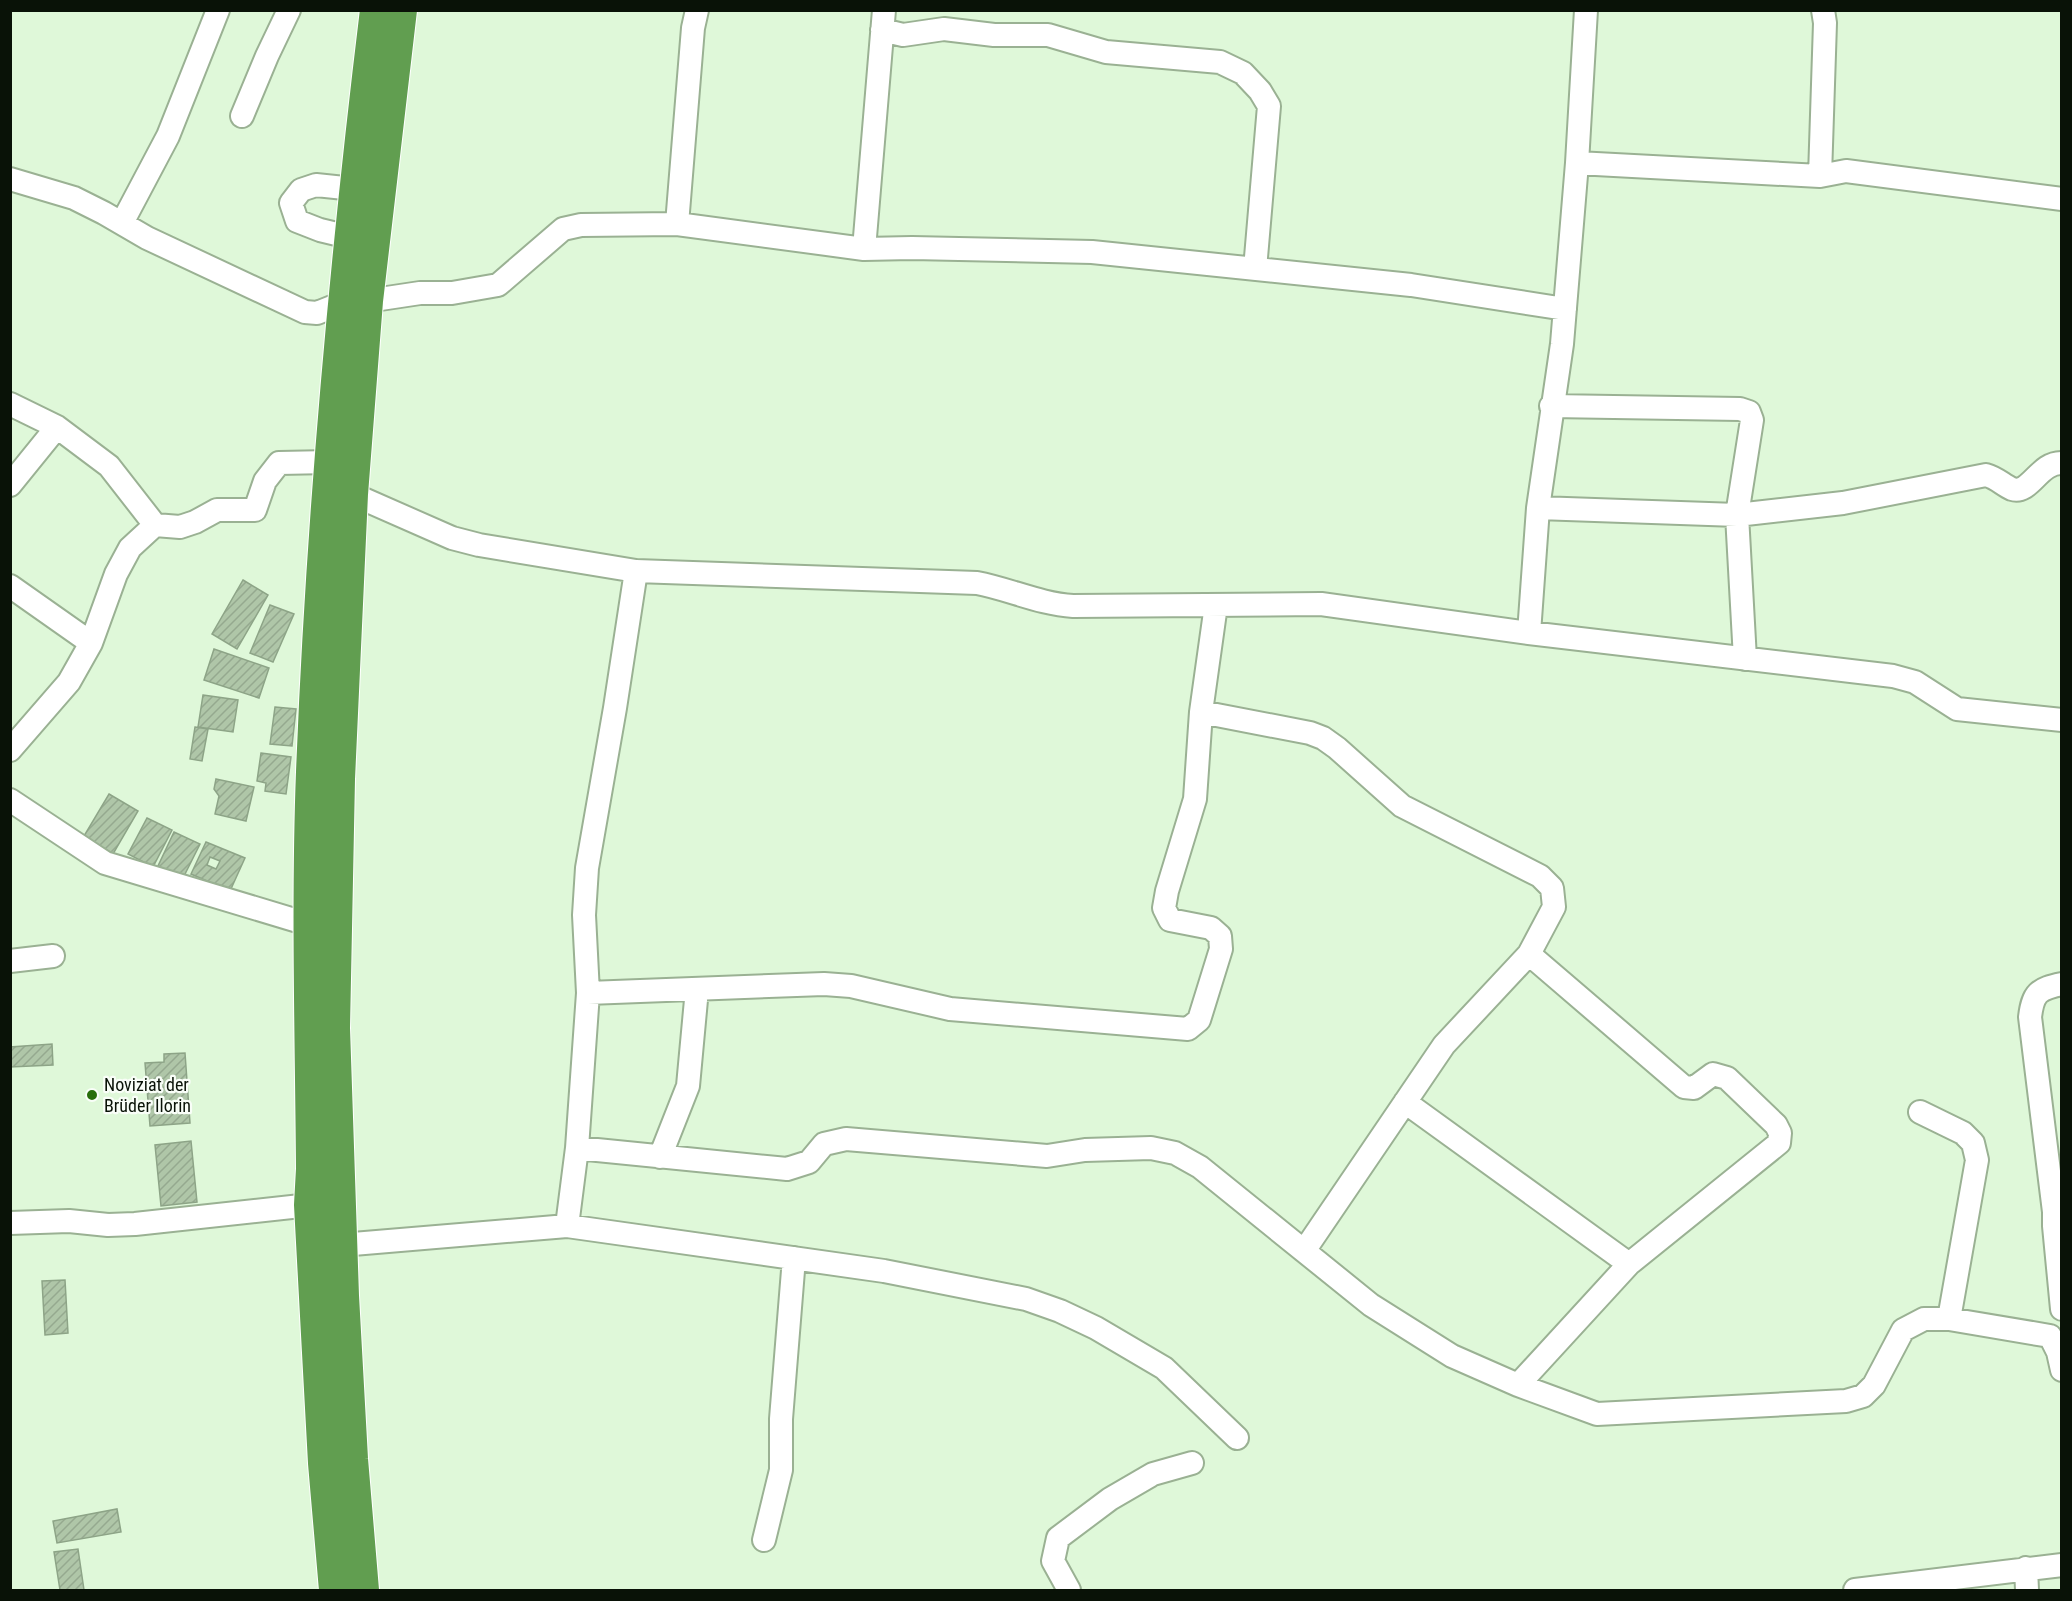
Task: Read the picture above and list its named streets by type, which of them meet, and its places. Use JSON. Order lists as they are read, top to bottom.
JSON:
{
  "places": ["Noviziat der Brüder Ilorin"]
}
